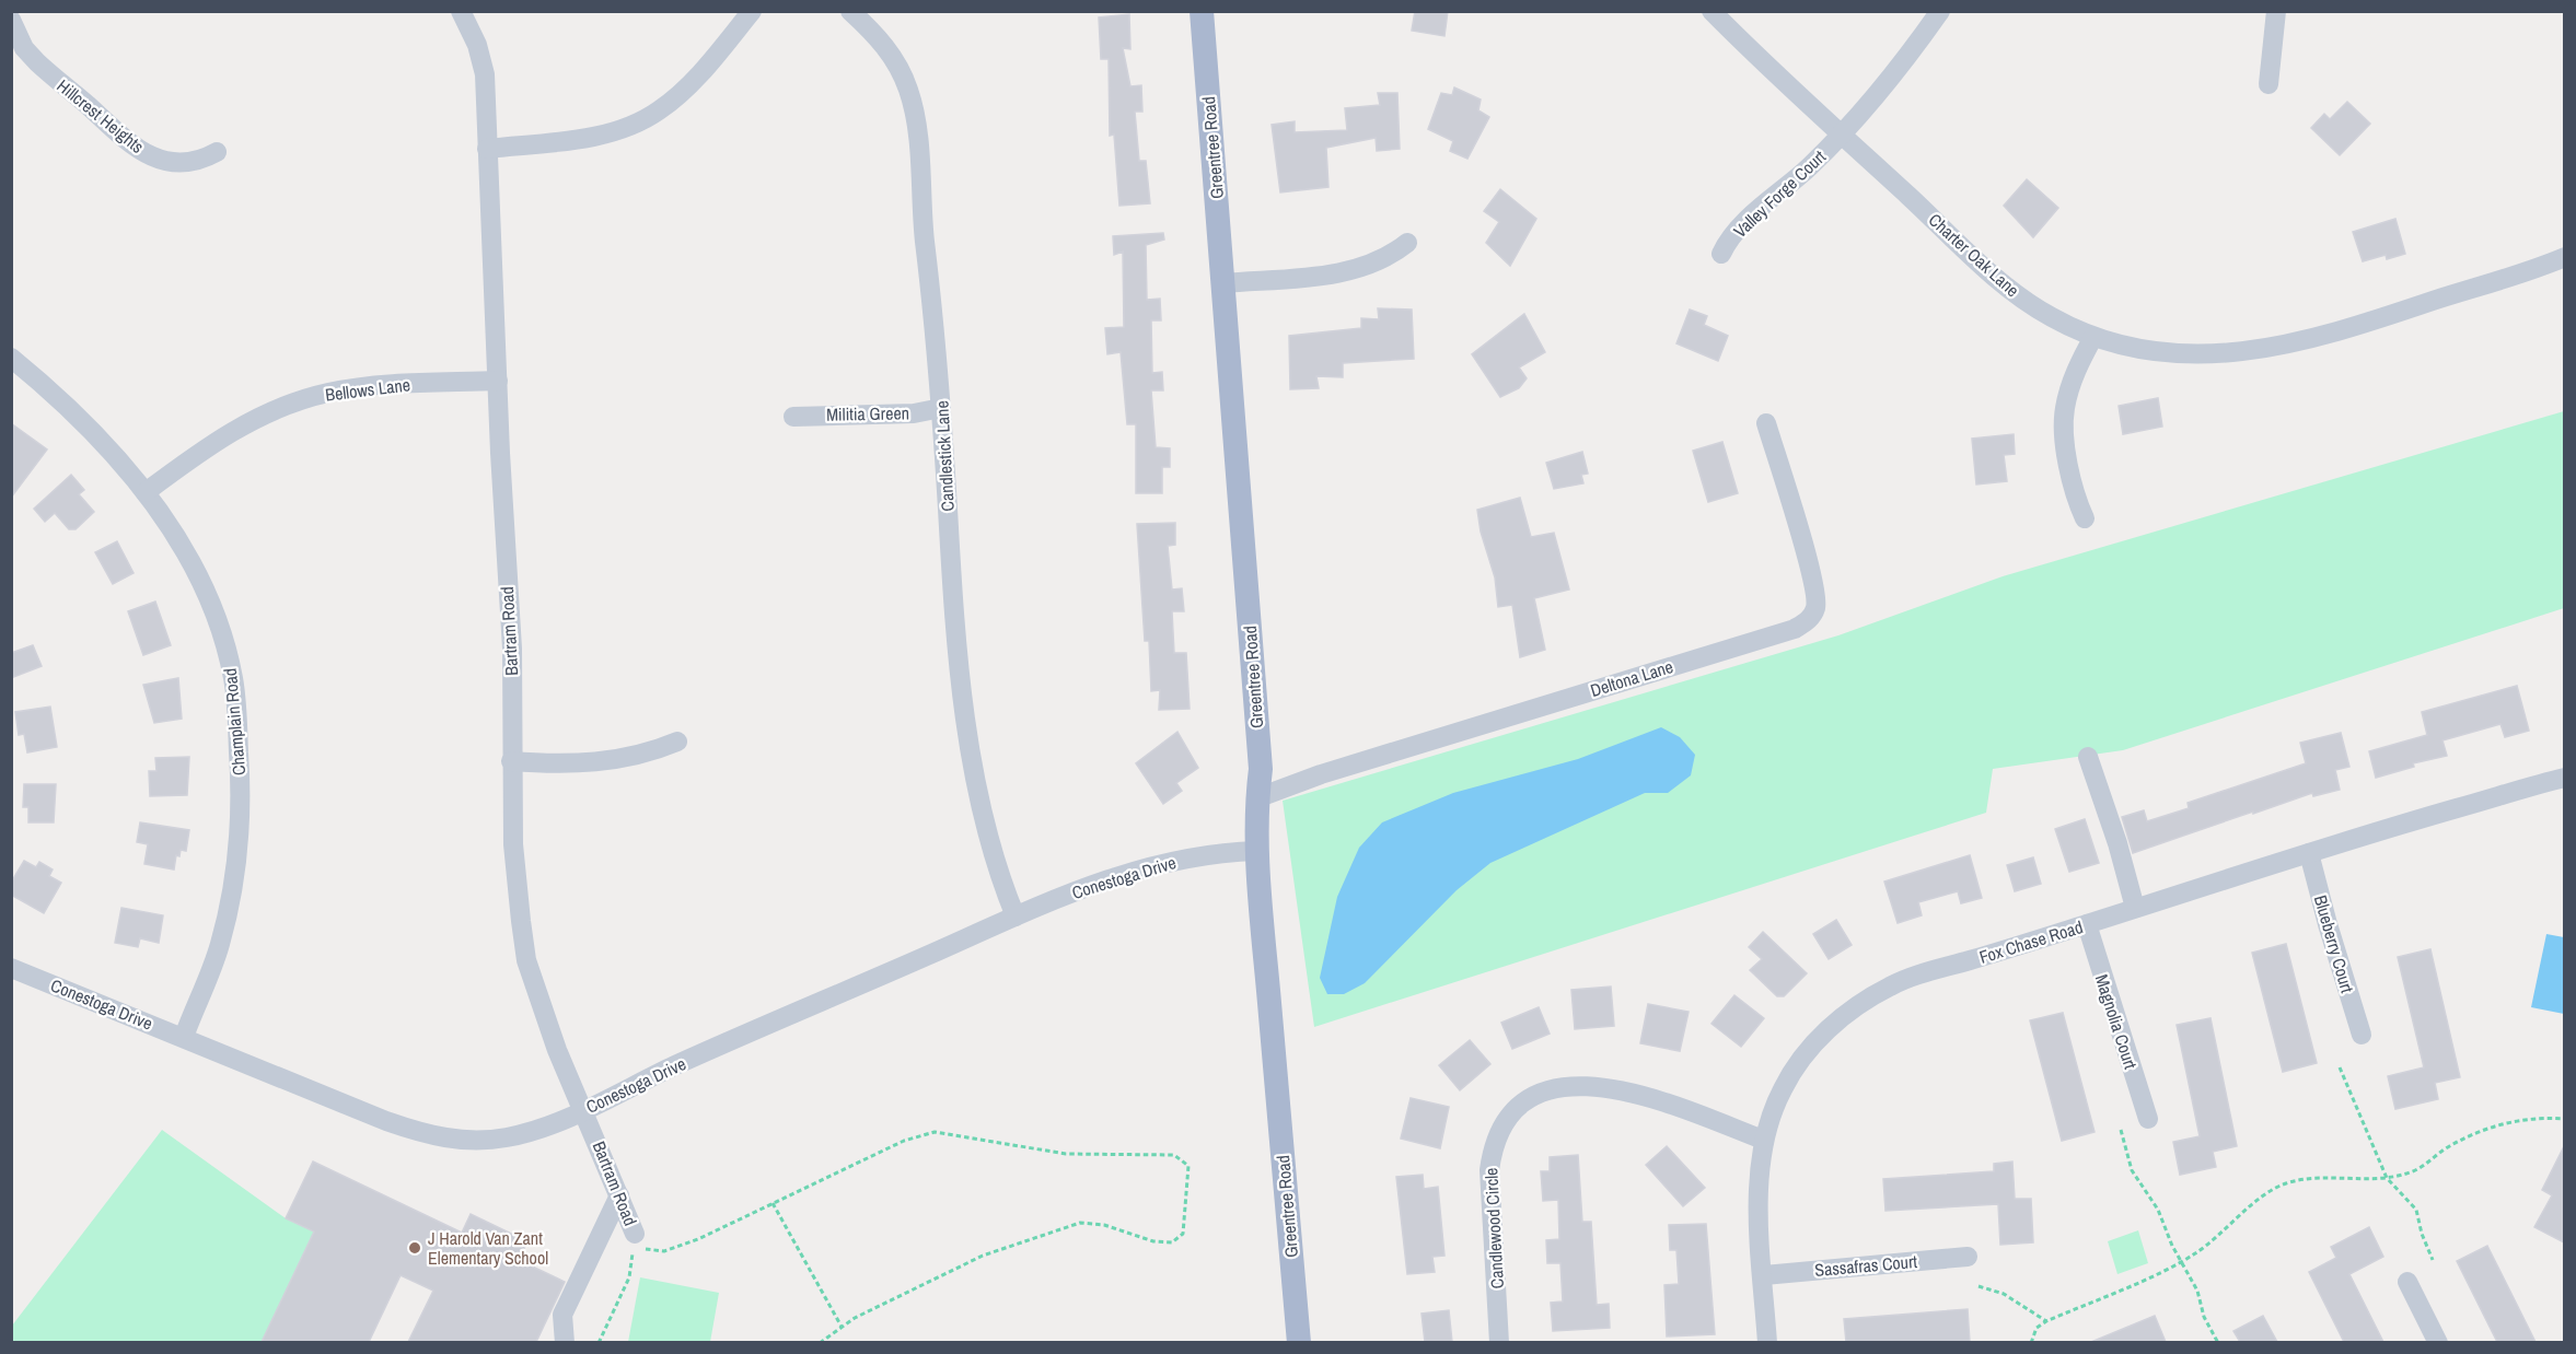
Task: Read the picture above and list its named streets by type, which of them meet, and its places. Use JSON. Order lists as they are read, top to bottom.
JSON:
{
  "streets": {
    "main road": ["Greentree Road"],
    "street": [
      "Hillcrest Heights",
      "Valley Forge Court",
      "Charter Oak Lane",
      "Bellows Lane",
      "Militia Green",
      "Candlestick Lane",
      "Bartram Road",
      "Deltona Lane",
      "Champlain Road",
      "Conestoga Drive",
      "Fox Chase Road",
      "Blueberry Court",
      "Magnolia Court",
      "Candlewood Circle",
      "Sassafras Court"
    ]
  },
  "crossings": [
    ["Greentree Road", "Deltona Lane"],
    ["Greentree Road", "Conestoga Drive"],
    ["Valley Forge Court", "Charter Oak Lane"],
    ["Bellows Lane", "Bartram Road"],
    ["Bellows Lane", "Champlain Road"],
    ["Militia Green", "Candlestick Lane"],
    ["Candlestick Lane", "Conestoga Drive"],
    ["Bartram Road", "Conestoga Drive"],
    ["Champlain Road", "Conestoga Drive"],
    ["Fox Chase Road", "Blueberry Court"],
    ["Fox Chase Road", "Magnolia Court"],
    ["Fox Chase Road", "Candlewood Circle"],
    ["Fox Chase Road", "Sassafras Court"]
  ],
  "places": ["J Harold Van Zant Elementary School"]
}
